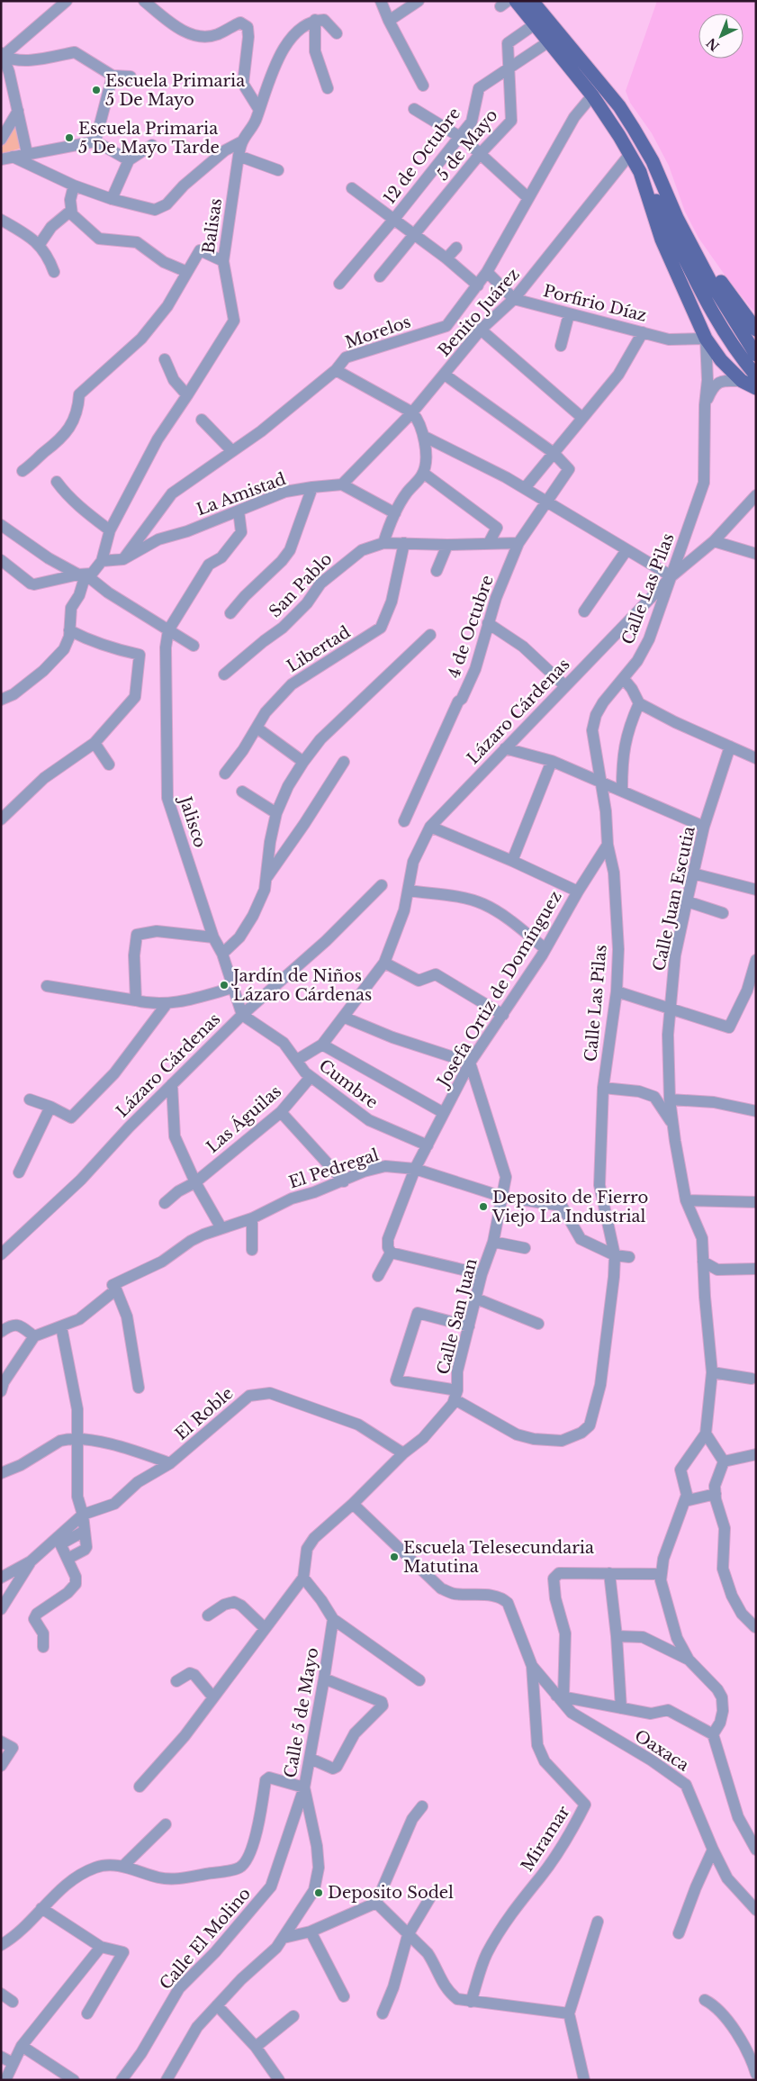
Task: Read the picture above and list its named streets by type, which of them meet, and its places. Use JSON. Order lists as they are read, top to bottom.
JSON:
{
  "streets": {
    "street": [
      "5 de Mayo",
      "12 de Octubre",
      "Balisas",
      "Porfirio Díaz",
      "Benito Juárez",
      "Morelos",
      "La Amistad",
      "San Pablo",
      "Calle Las Pilas",
      "4 de Octubre",
      "Libertad",
      "Lázaro Cárdenas",
      "Jalisco",
      "Calle Juan Escutia",
      "Josefa Ortiz de Domínguez",
      "Cumbre",
      "Las Águilas",
      "El Pedregal",
      "Calle San Juan",
      "El Roble",
      "Calle 5 de Mayo",
      "Oaxaca",
      "Miramar",
      "Calle El Molino"
    ]
  },
  "crossings": [
    ["5 de Mayo", "12 de Octubre"],
    ["Porfirio Díaz", "Benito Juárez"],
    ["Porfirio Díaz", "Morelos"],
    ["Porfirio Díaz", "Calle Las Pilas"],
    ["Benito Juárez", "La Amistad"],
    ["Morelos", "La Amistad"],
    ["San Pablo", "4 de Octubre"],
    ["San Pablo", "Libertad"],
    ["Calle Las Pilas", "Lázaro Cárdenas"],
    ["Calle Las Pilas", "Josefa Ortiz de Domínguez"],
    ["Calle Las Pilas", "El Pedregal"],
    ["Calle Las Pilas", "Calle San Juan"],
    ["Lázaro Cárdenas", "Jalisco"],
    ["Lázaro Cárdenas", "Cumbre"],
    ["Lázaro Cárdenas", "Las Águilas"],
    ["Jalisco", "Cumbre"],
    ["Josefa Ortiz de Domínguez", "Cumbre"],
    ["Josefa Ortiz de Domínguez", "El Pedregal"],
    ["Josefa Ortiz de Domínguez", "Calle San Juan"],
    ["Cumbre", "Las Águilas"],
    ["Las Águilas", "El Pedregal"],
    ["El Pedregal", "Calle San Juan"],
    ["Calle San Juan", "El Roble"],
    ["Calle 5 de Mayo", "Calle El Molino"],
    ["Oaxaca", "Miramar"]
  ],
  "places": [
    "Escuela Primaria 5 De Mayo",
    "Escuela Primaria 5 De Mayo Tarde",
    "Jardín de Niños Lázaro Cárdenas",
    "Deposito de Fierro Viejo La Industrial",
    "Escuela Telesecundaria Matutina",
    "Deposito Sodel"
  ],
  "north": "bottom left"
}
